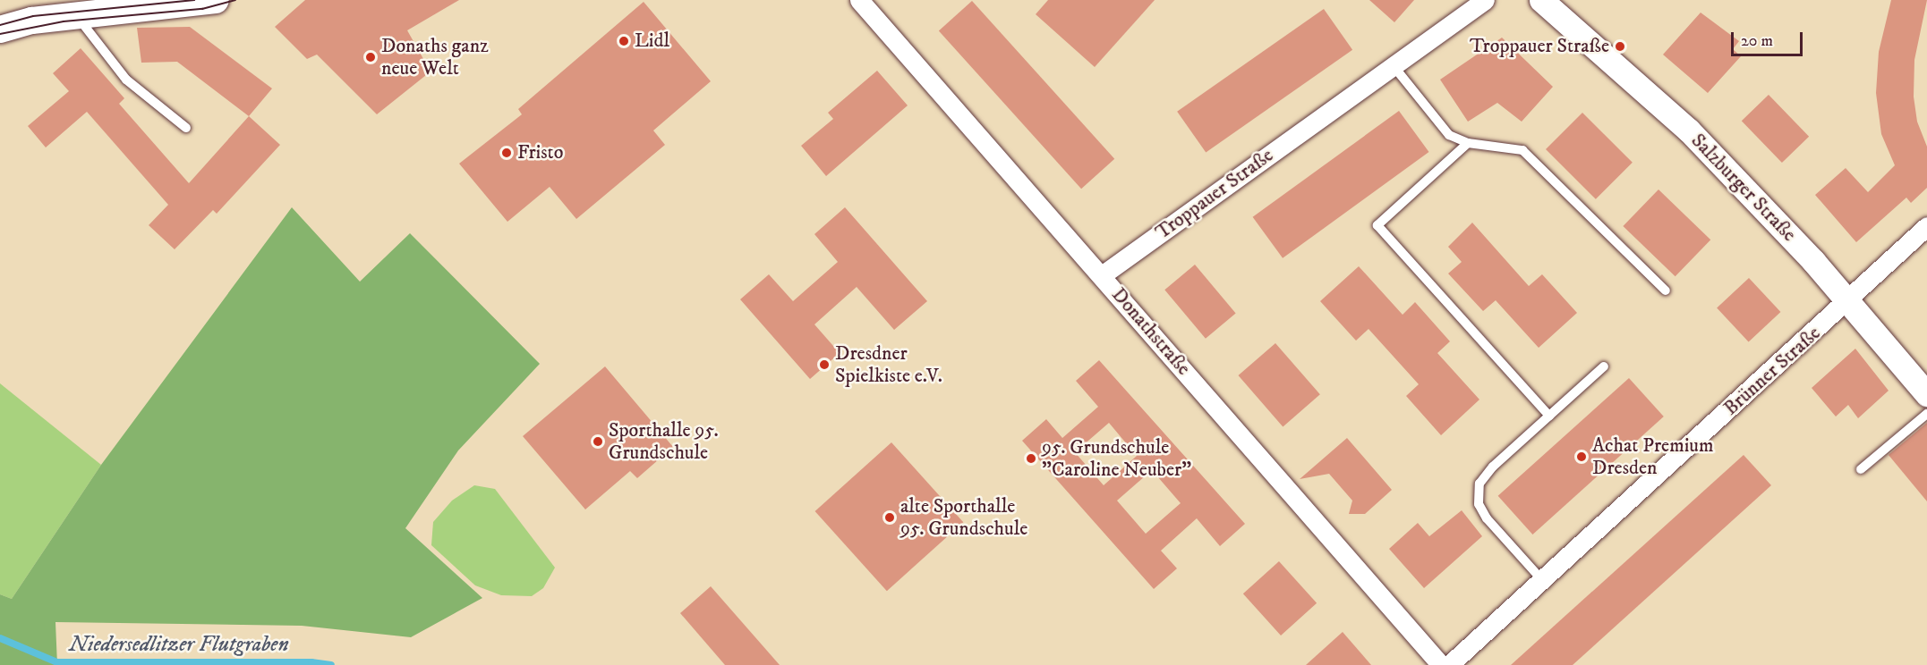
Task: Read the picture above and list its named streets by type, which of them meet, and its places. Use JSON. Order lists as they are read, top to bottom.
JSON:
{
  "streets": {
    "street": [
      "Salzburger Straße",
      "Troppauer Straße",
      "Donathstraße",
      "Brünner Straße"
    ]
  },
  "crossings": [
    ["Salzburger Straße", "Brünner Straße"],
    ["Troppauer Straße", "Donathstraße"]
  ],
  "water": ["Niedersedlitzer Flutgraben"],
  "places": [
    "Lidl",
    "Troppauer Straße",
    "Donaths ganz neue Welt",
    "Fristo",
    "Dresdner Spielkiste e.V.",
    "Sporthalle 95. Grundschule",
    "Achat Premium Dresden",
    "95. Grundschule \"Caroline Neuber\"",
    "alte Sporthalle 95. Grundschule"
  ],
  "scale_bar": "20 m"
}
